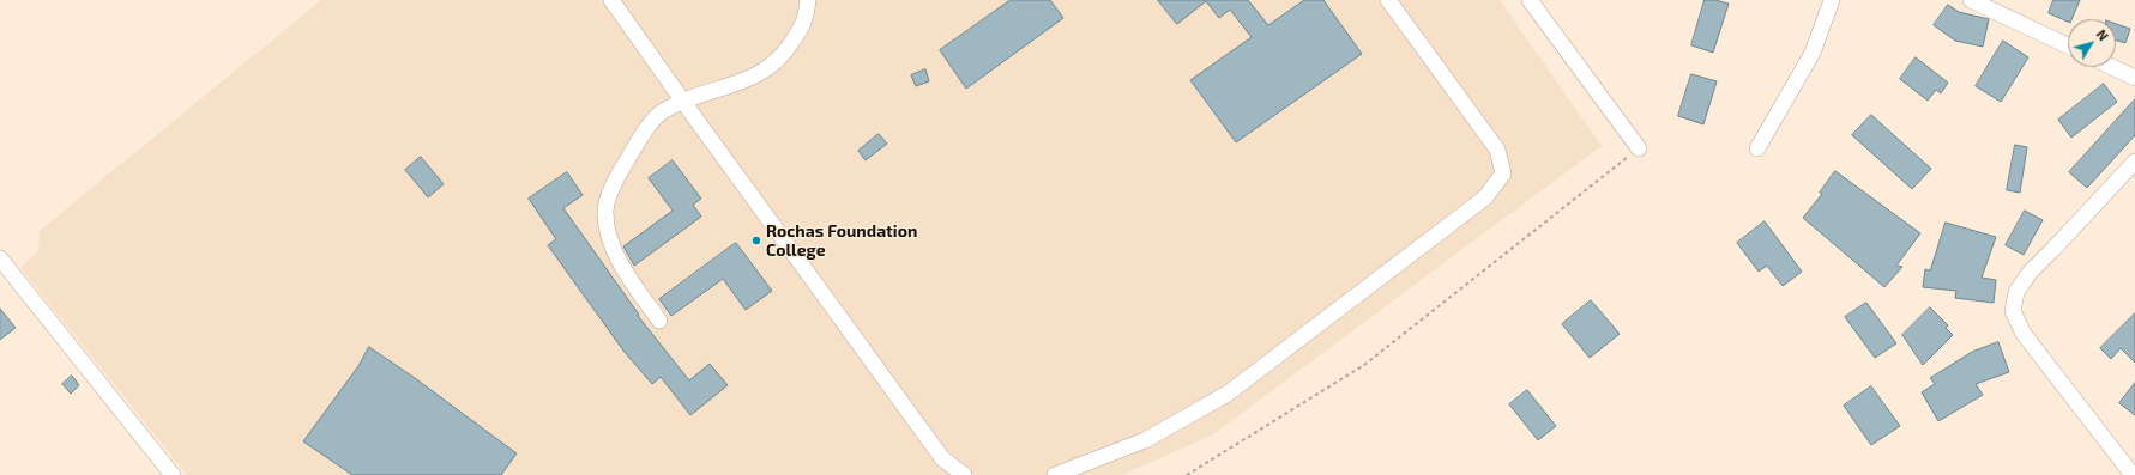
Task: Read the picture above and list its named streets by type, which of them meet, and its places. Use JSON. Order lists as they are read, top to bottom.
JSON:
{
  "places": ["Rochas Foundation College"],
  "north": "top right"
}
